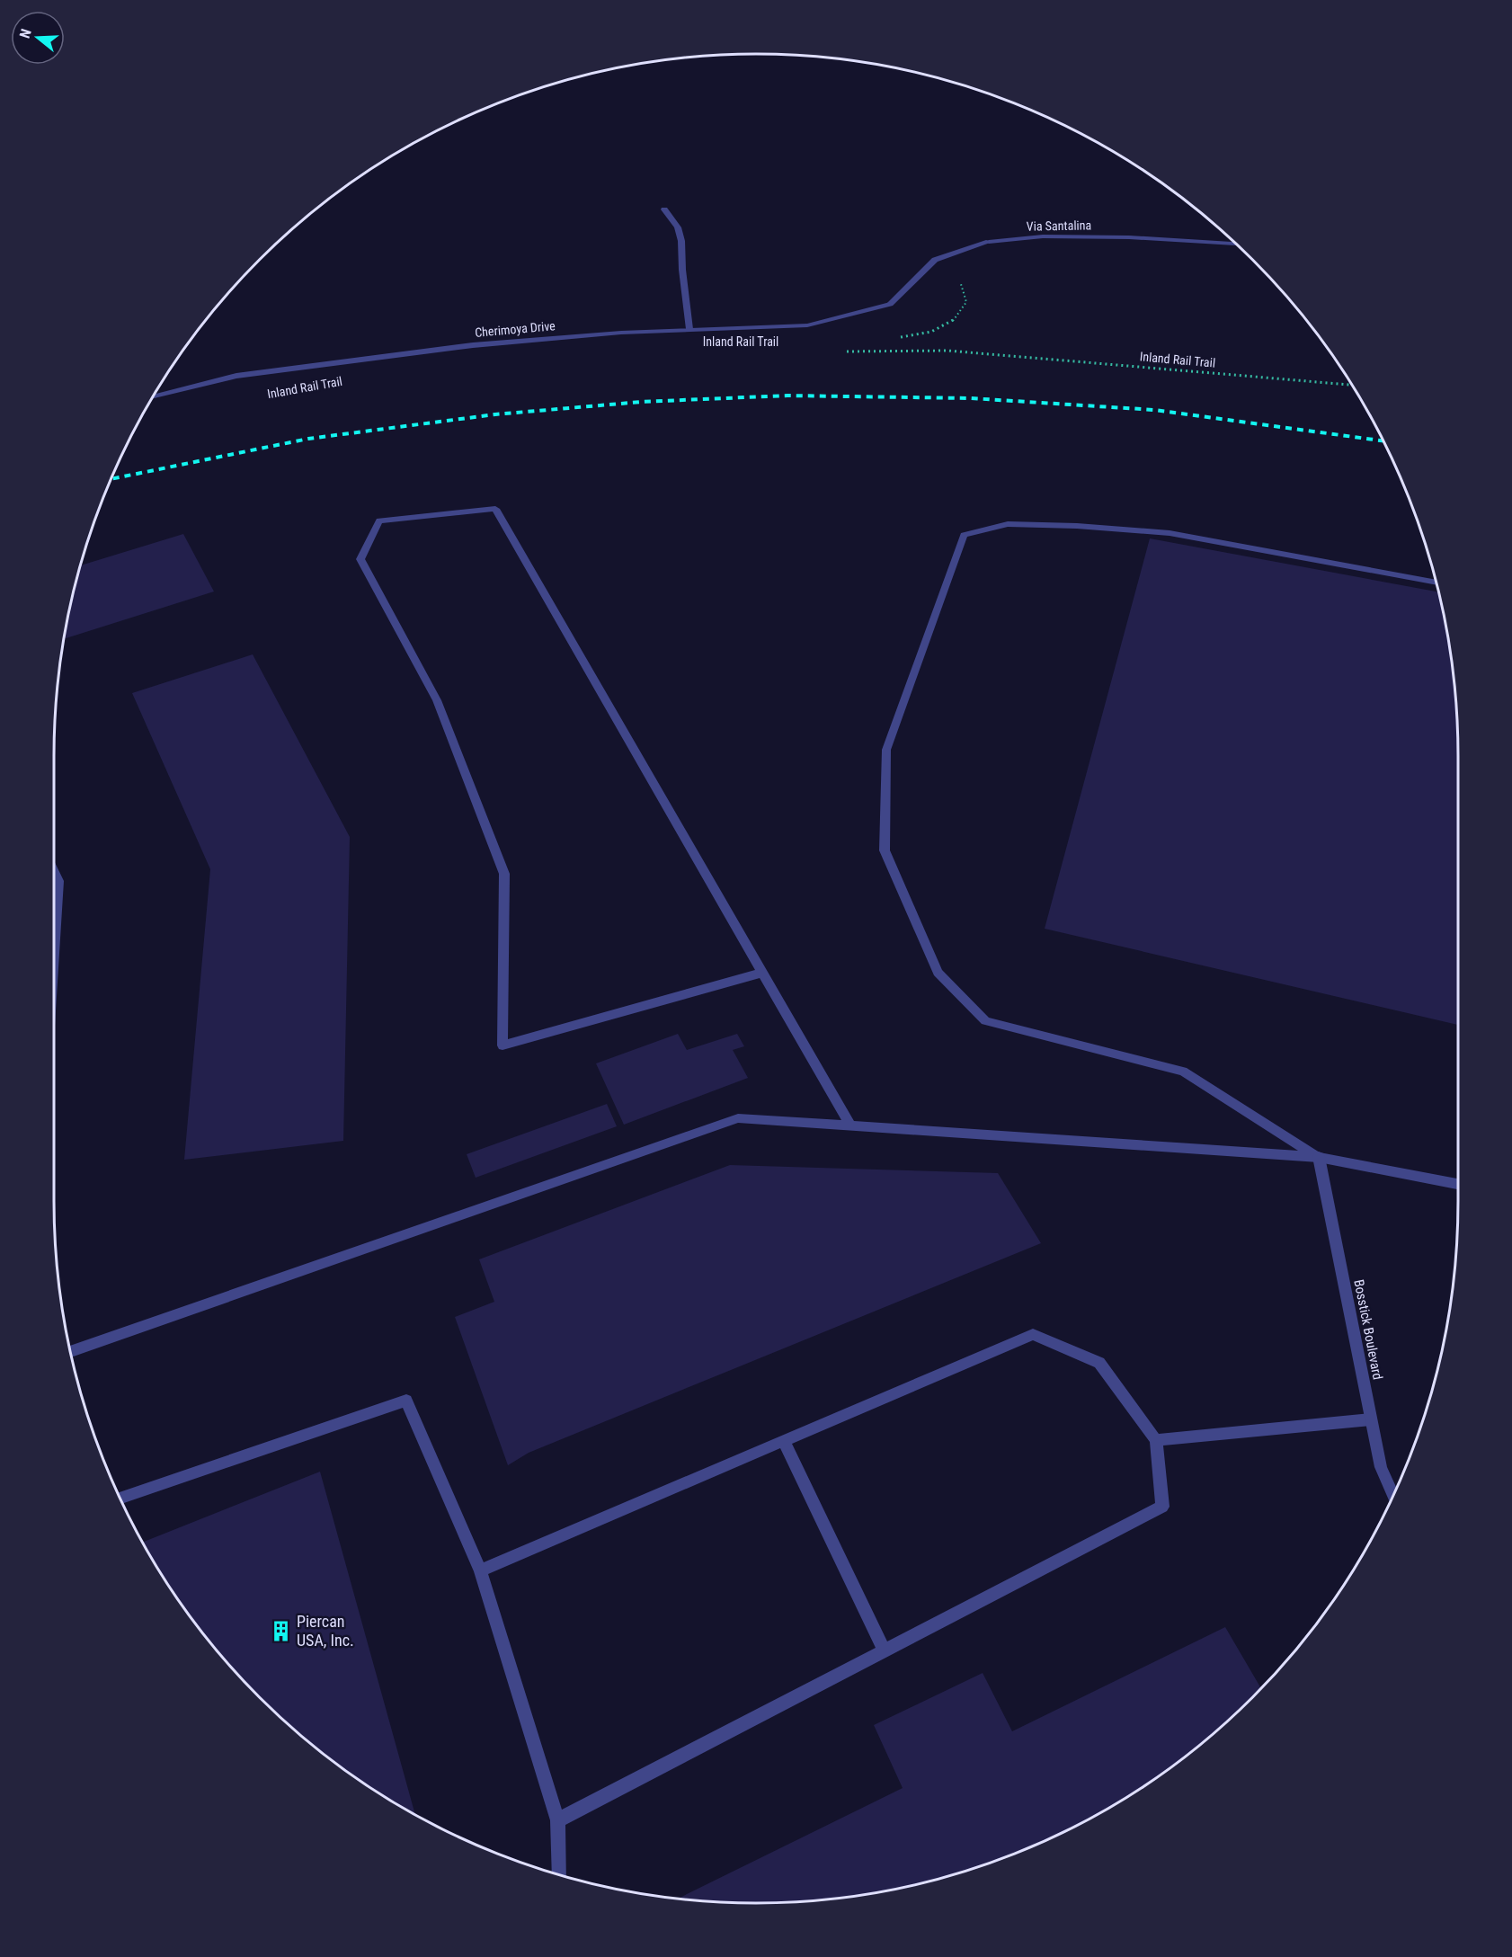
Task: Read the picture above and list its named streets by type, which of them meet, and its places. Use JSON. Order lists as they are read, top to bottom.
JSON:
{
  "streets": {
    "street": ["Via Santalina", "Cherimoya Drive", "Bosstick Boulevard"],
    "path": ["Inland Rail Trail"]
  },
  "crossings": [
    ["Via Santalina", "Cherimoya Drive"]
  ],
  "places": {
    "building": ["Piercan USA, Inc."]
  },
  "north": "left"
}
